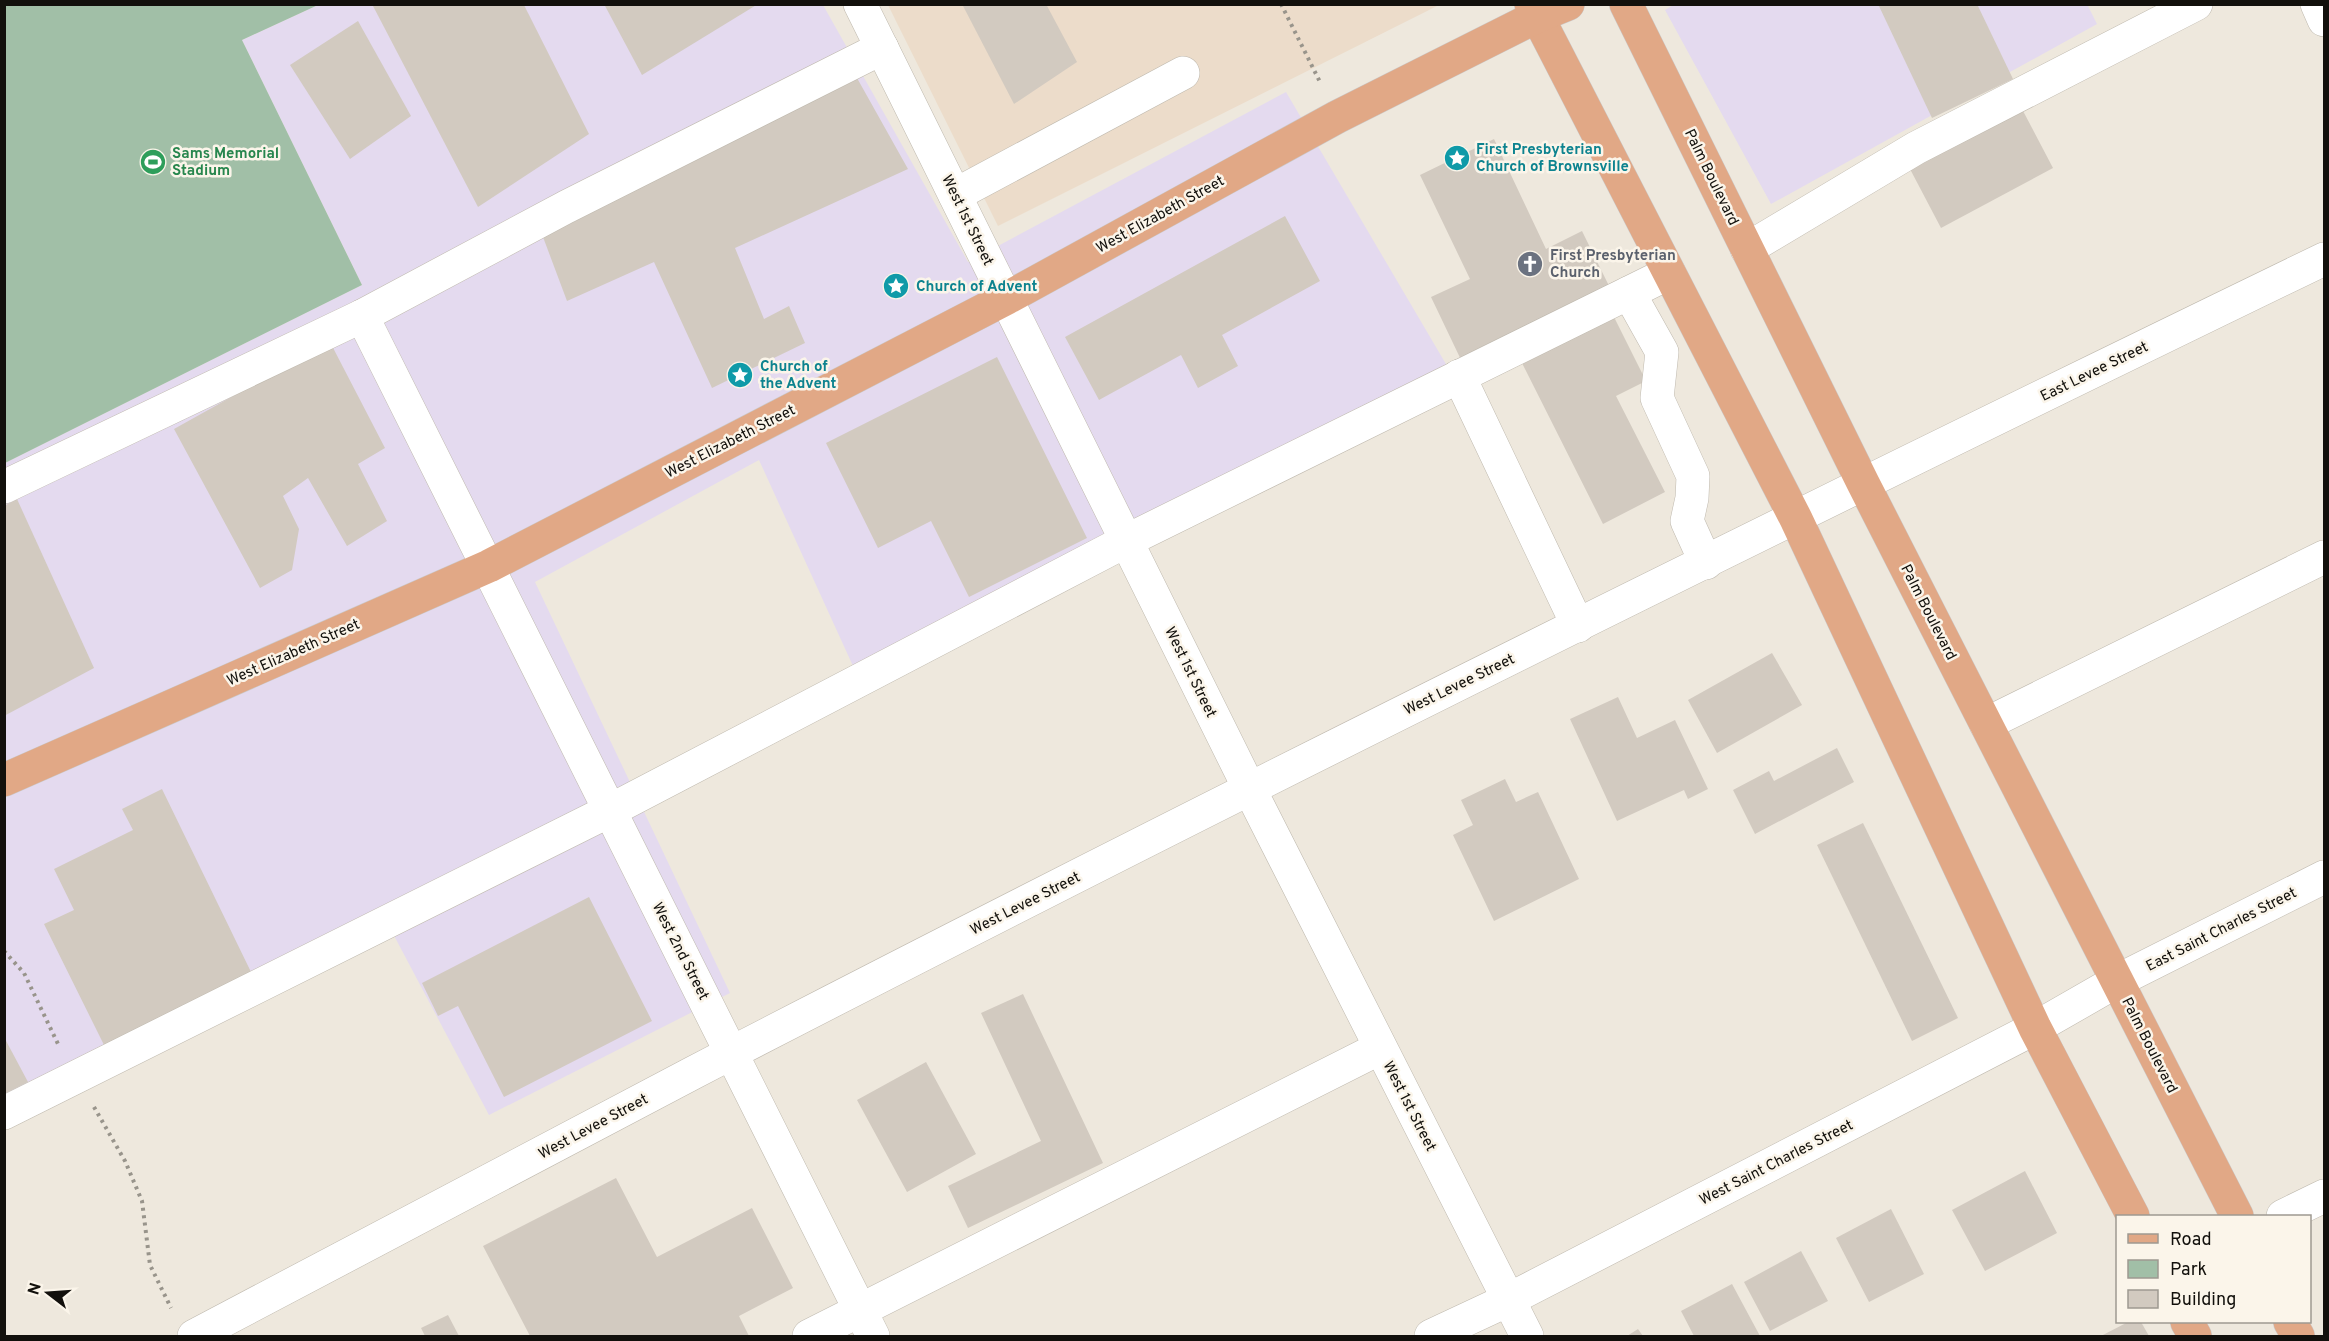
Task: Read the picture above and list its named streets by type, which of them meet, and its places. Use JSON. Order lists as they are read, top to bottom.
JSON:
{
  "streets": {
    "main road": ["Palm Boulevard", "West Elizabeth Street"],
    "street": [
      "West 1st Street",
      "East Levee Street",
      "West Levee Street",
      "East Saint Charles Street",
      "West 2nd Street",
      "West Saint Charles Street"
    ]
  },
  "crossings": [
    ["Palm Boulevard", "East Levee Street"],
    ["Palm Boulevard", "West Levee Street"],
    ["Palm Boulevard", "East Saint Charles Street"],
    ["Palm Boulevard", "West Saint Charles Street"],
    ["West Elizabeth Street", "West 1st Street"],
    ["West Elizabeth Street", "West 2nd Street"],
    ["West 1st Street", "West Levee Street"],
    ["West 1st Street", "West Saint Charles Street"],
    ["East Levee Street", "West Levee Street"],
    ["West Levee Street", "West 2nd Street"],
    ["East Saint Charles Street", "West Saint Charles Street"]
  ],
  "places": {
    "place": ["First Presbyterian Church of Brownsville", "Church of Advent", "Church of the Advent"],
    "sports": ["Sams Memorial Stadium"],
    "church": ["First Presbyterian Church"]
  },
  "legend": ["Road", "Park", "Building"],
  "north": "left"
}
